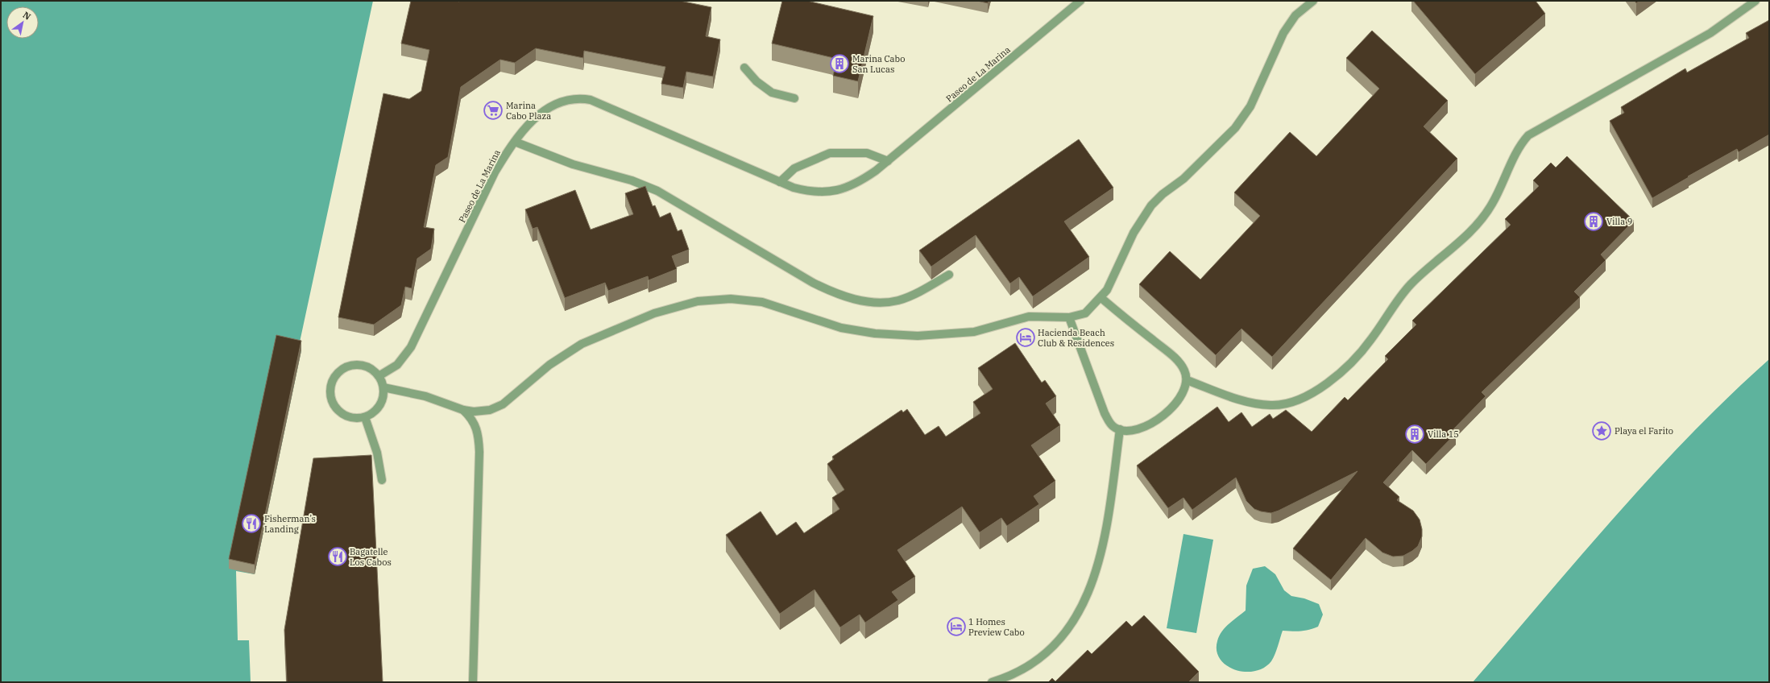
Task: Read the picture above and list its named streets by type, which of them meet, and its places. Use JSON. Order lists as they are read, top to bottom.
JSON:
{
  "streets": {
    "street": ["Paseo de La Marina"]
  },
  "places": {
    "building": ["Marina Cabo San Lucas", "Villa 9", "Villa 15"],
    "supermarket": ["Marina Cabo Plaza"],
    "hotel": ["Hacienda Beach Club & Residences", "1 Homes Preview Cabo"],
    "place": ["Playa el Farito"],
    "restaurant": ["Fisherman’s Landing", "Bagatelle Los Cabos"]
  },
  "north": "top right"
}
